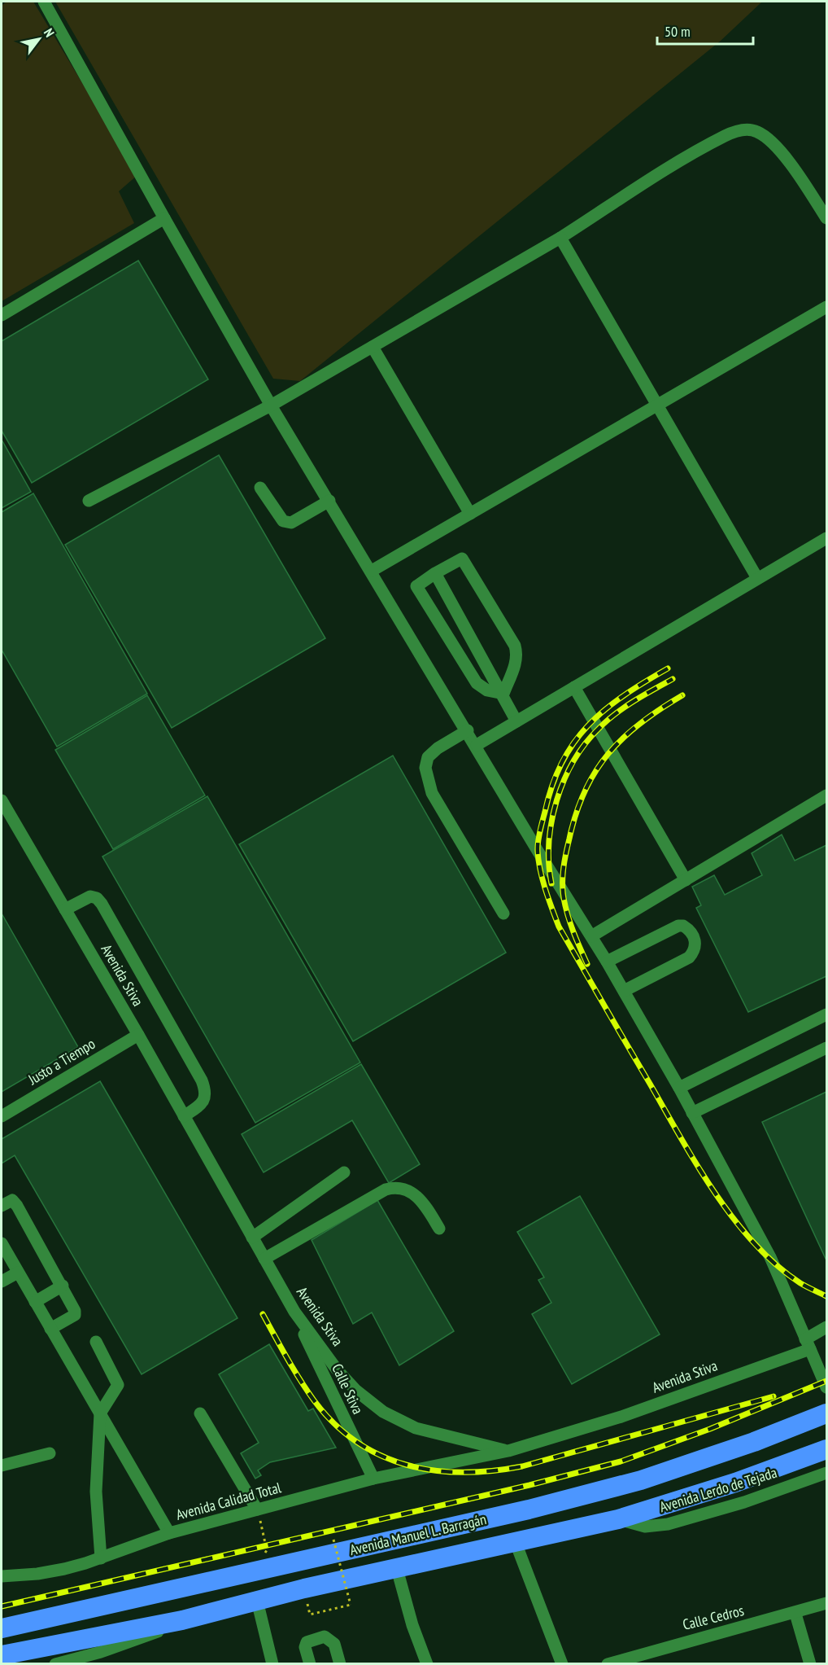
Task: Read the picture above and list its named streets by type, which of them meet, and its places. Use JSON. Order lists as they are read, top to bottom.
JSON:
{
  "streets": {
    "highway": ["Avenida Manuel L. Barragán"],
    "street": [
      "Avenida Stiva",
      "Justo a Tiempo",
      "Calle Stiva",
      "Avenida Lerdo de Tejada",
      "Avenida Calidad Total",
      "Calle Cedros"
    ]
  },
  "crossings": [
    ["Avenida Stiva", "Justo a Tiempo"],
    ["Avenida Stiva", "Calle Stiva"],
    ["Avenida Stiva", "Avenida Calidad Total"],
    ["Calle Stiva", "Avenida Calidad Total"],
    ["Avenida Lerdo de Tejada", "Avenida Manuel L. Barragán"]
  ],
  "scale_bar": "50 m",
  "north": "top right"
}
